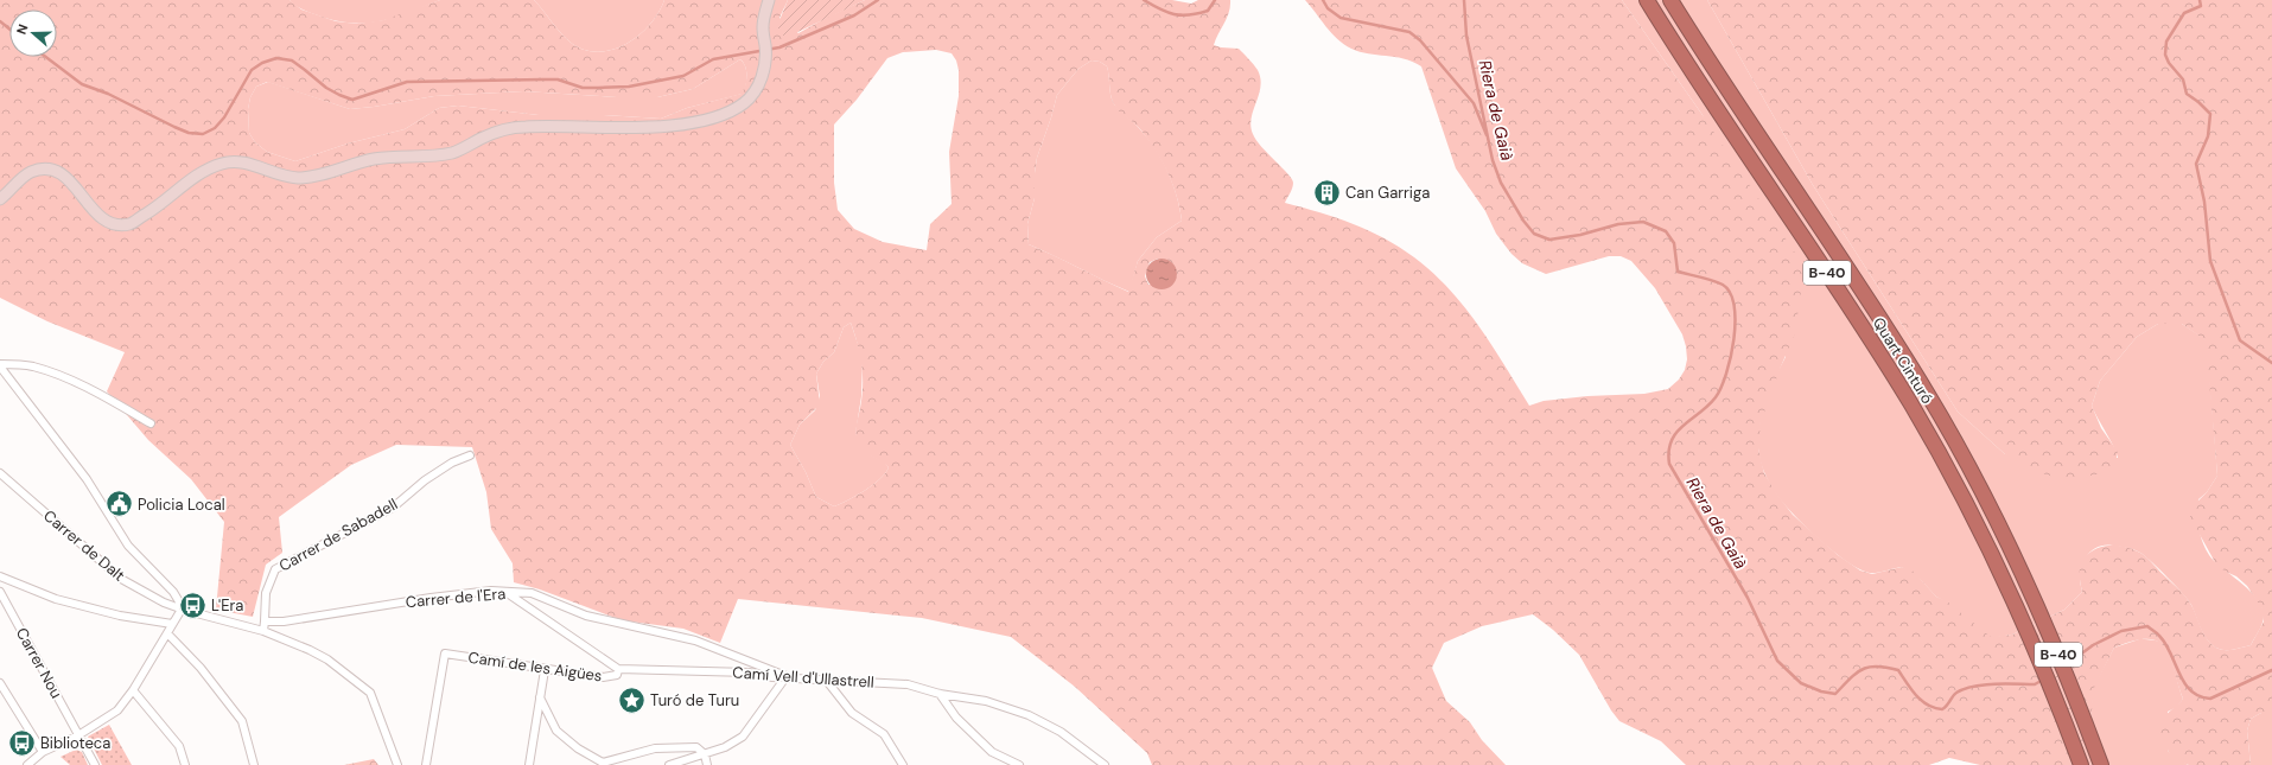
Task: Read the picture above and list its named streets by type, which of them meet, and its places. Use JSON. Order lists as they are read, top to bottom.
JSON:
{
  "streets": {
    "highway": ["B-40", "Quart Cinturó"],
    "street": [
      "Carrer de Sabadell",
      "Carrer de Dalt",
      "Carrer de l'Era",
      "Carrer Nou",
      "Camí de les Aigües",
      "Camí Vell d'Ullastrell"
    ]
  },
  "crossings": [
    ["Carrer de Sabadell", "Carrer de l'Era"],
    ["Carrer de l'Era", "Camí Vell d'Ullastrell"],
    ["Camí de les Aigües", "Camí Vell d'Ullastrell"]
  ],
  "water": ["Riera de Gaià"],
  "places": {
    "building": ["Can Garriga"],
    "public building": ["Policia Local"],
    "bus stop": ["L'Era", "Biblioteca"],
    "place": ["Turó de Turu"]
  },
  "north": "left"
}
